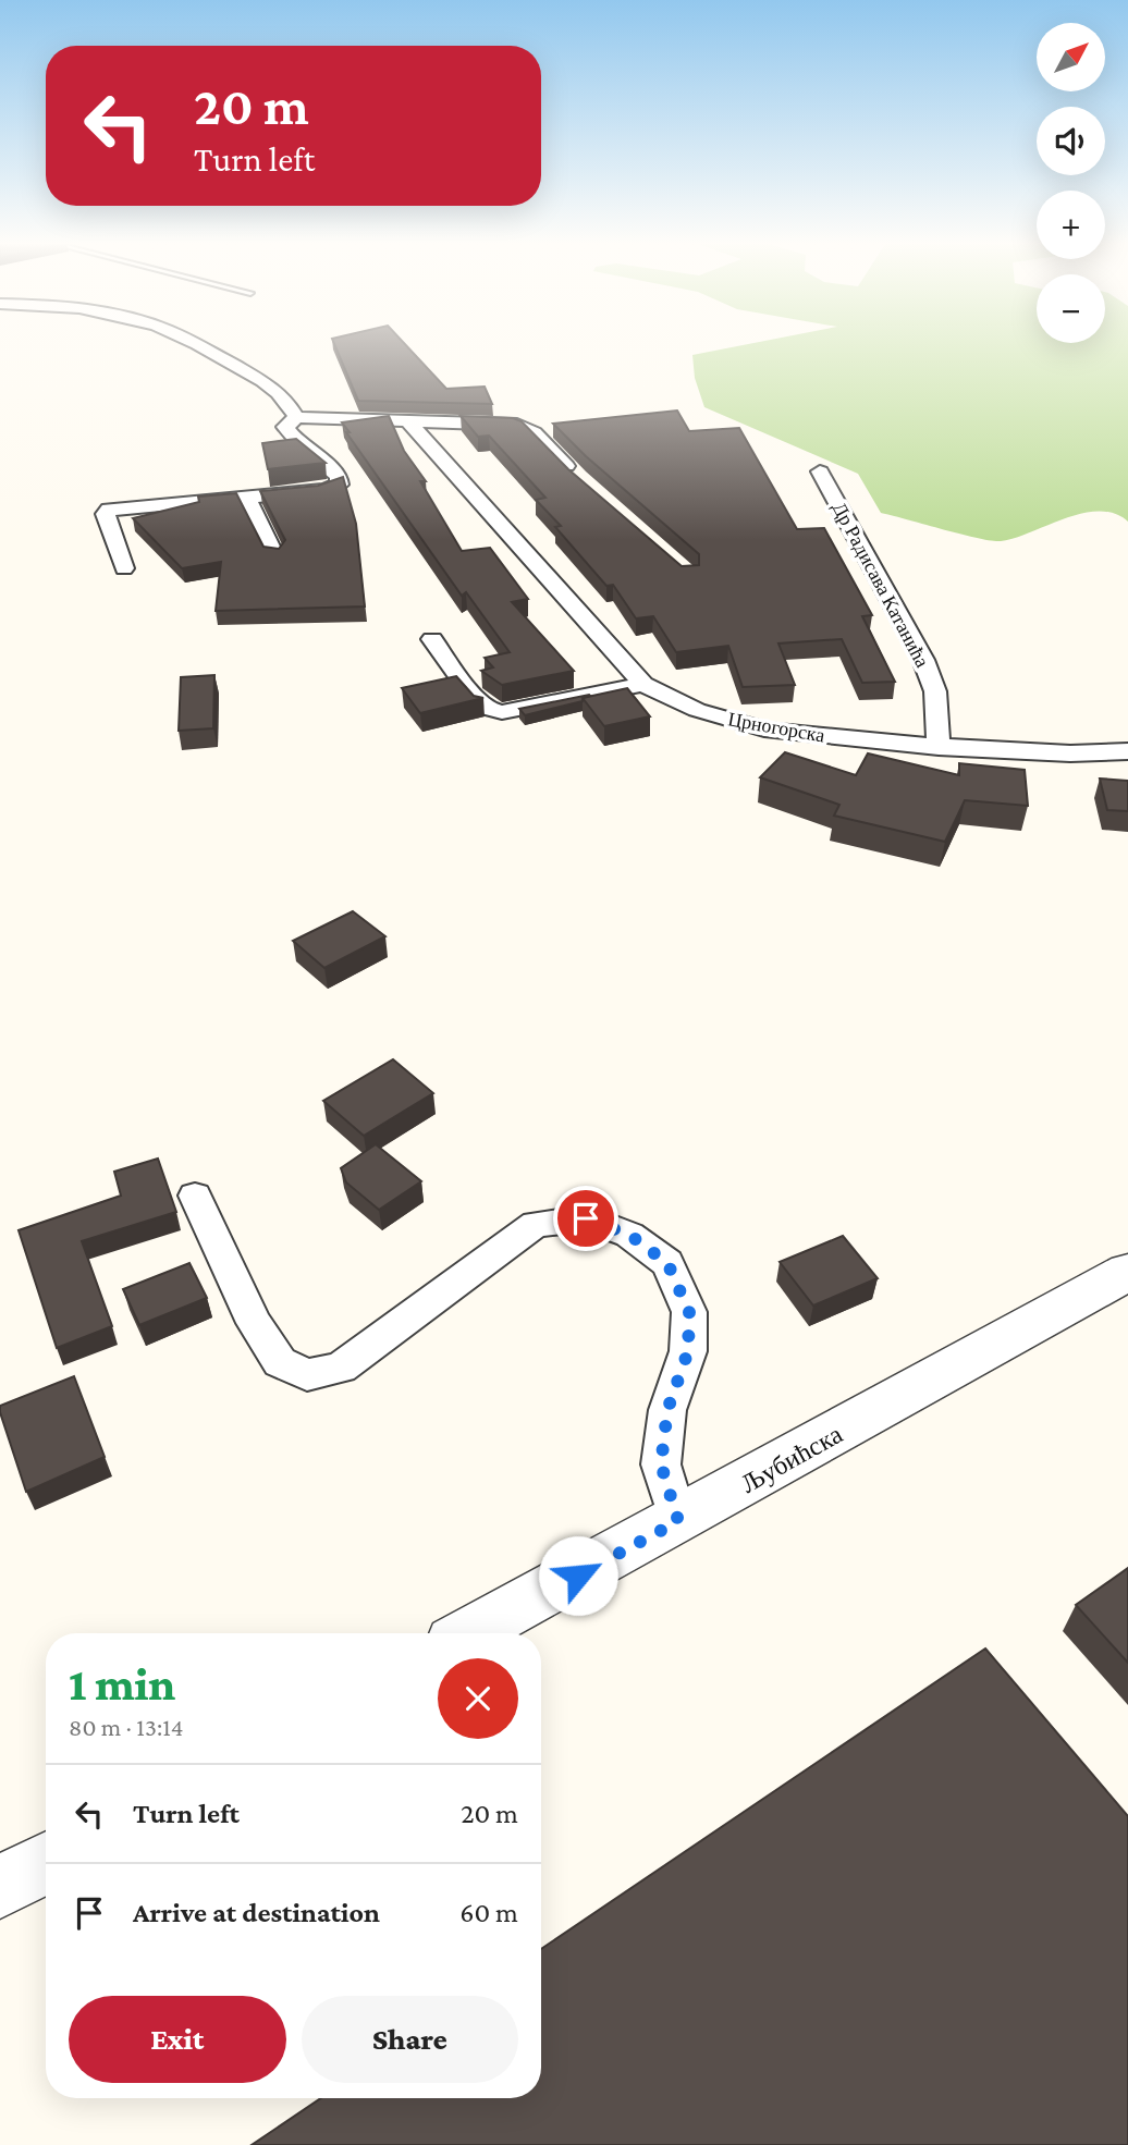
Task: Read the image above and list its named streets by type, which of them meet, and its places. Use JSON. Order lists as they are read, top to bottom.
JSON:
{
  "streets": {
    "street": ["Др Радисава Катанића", "Црногорска", "Љубићска"]
  },
  "crossings": [
    ["Др Радисава Катанића", "Црногорска"]
  ],
  "north": "top right",
  "page": {
    "map_buttons": ["+", "−"],
    "turn": ["20 m", "Turn left"],
    "heading": ["1 min", "80 m · 13:14"],
    "list": [
      {
        "name": "Turn left",
        "value": "20 m"
      },
      {
        "name": "Arrive at destination",
        "value": "60 m"
      }
    ],
    "buttons": ["Exit", "Share"]
  }
}
